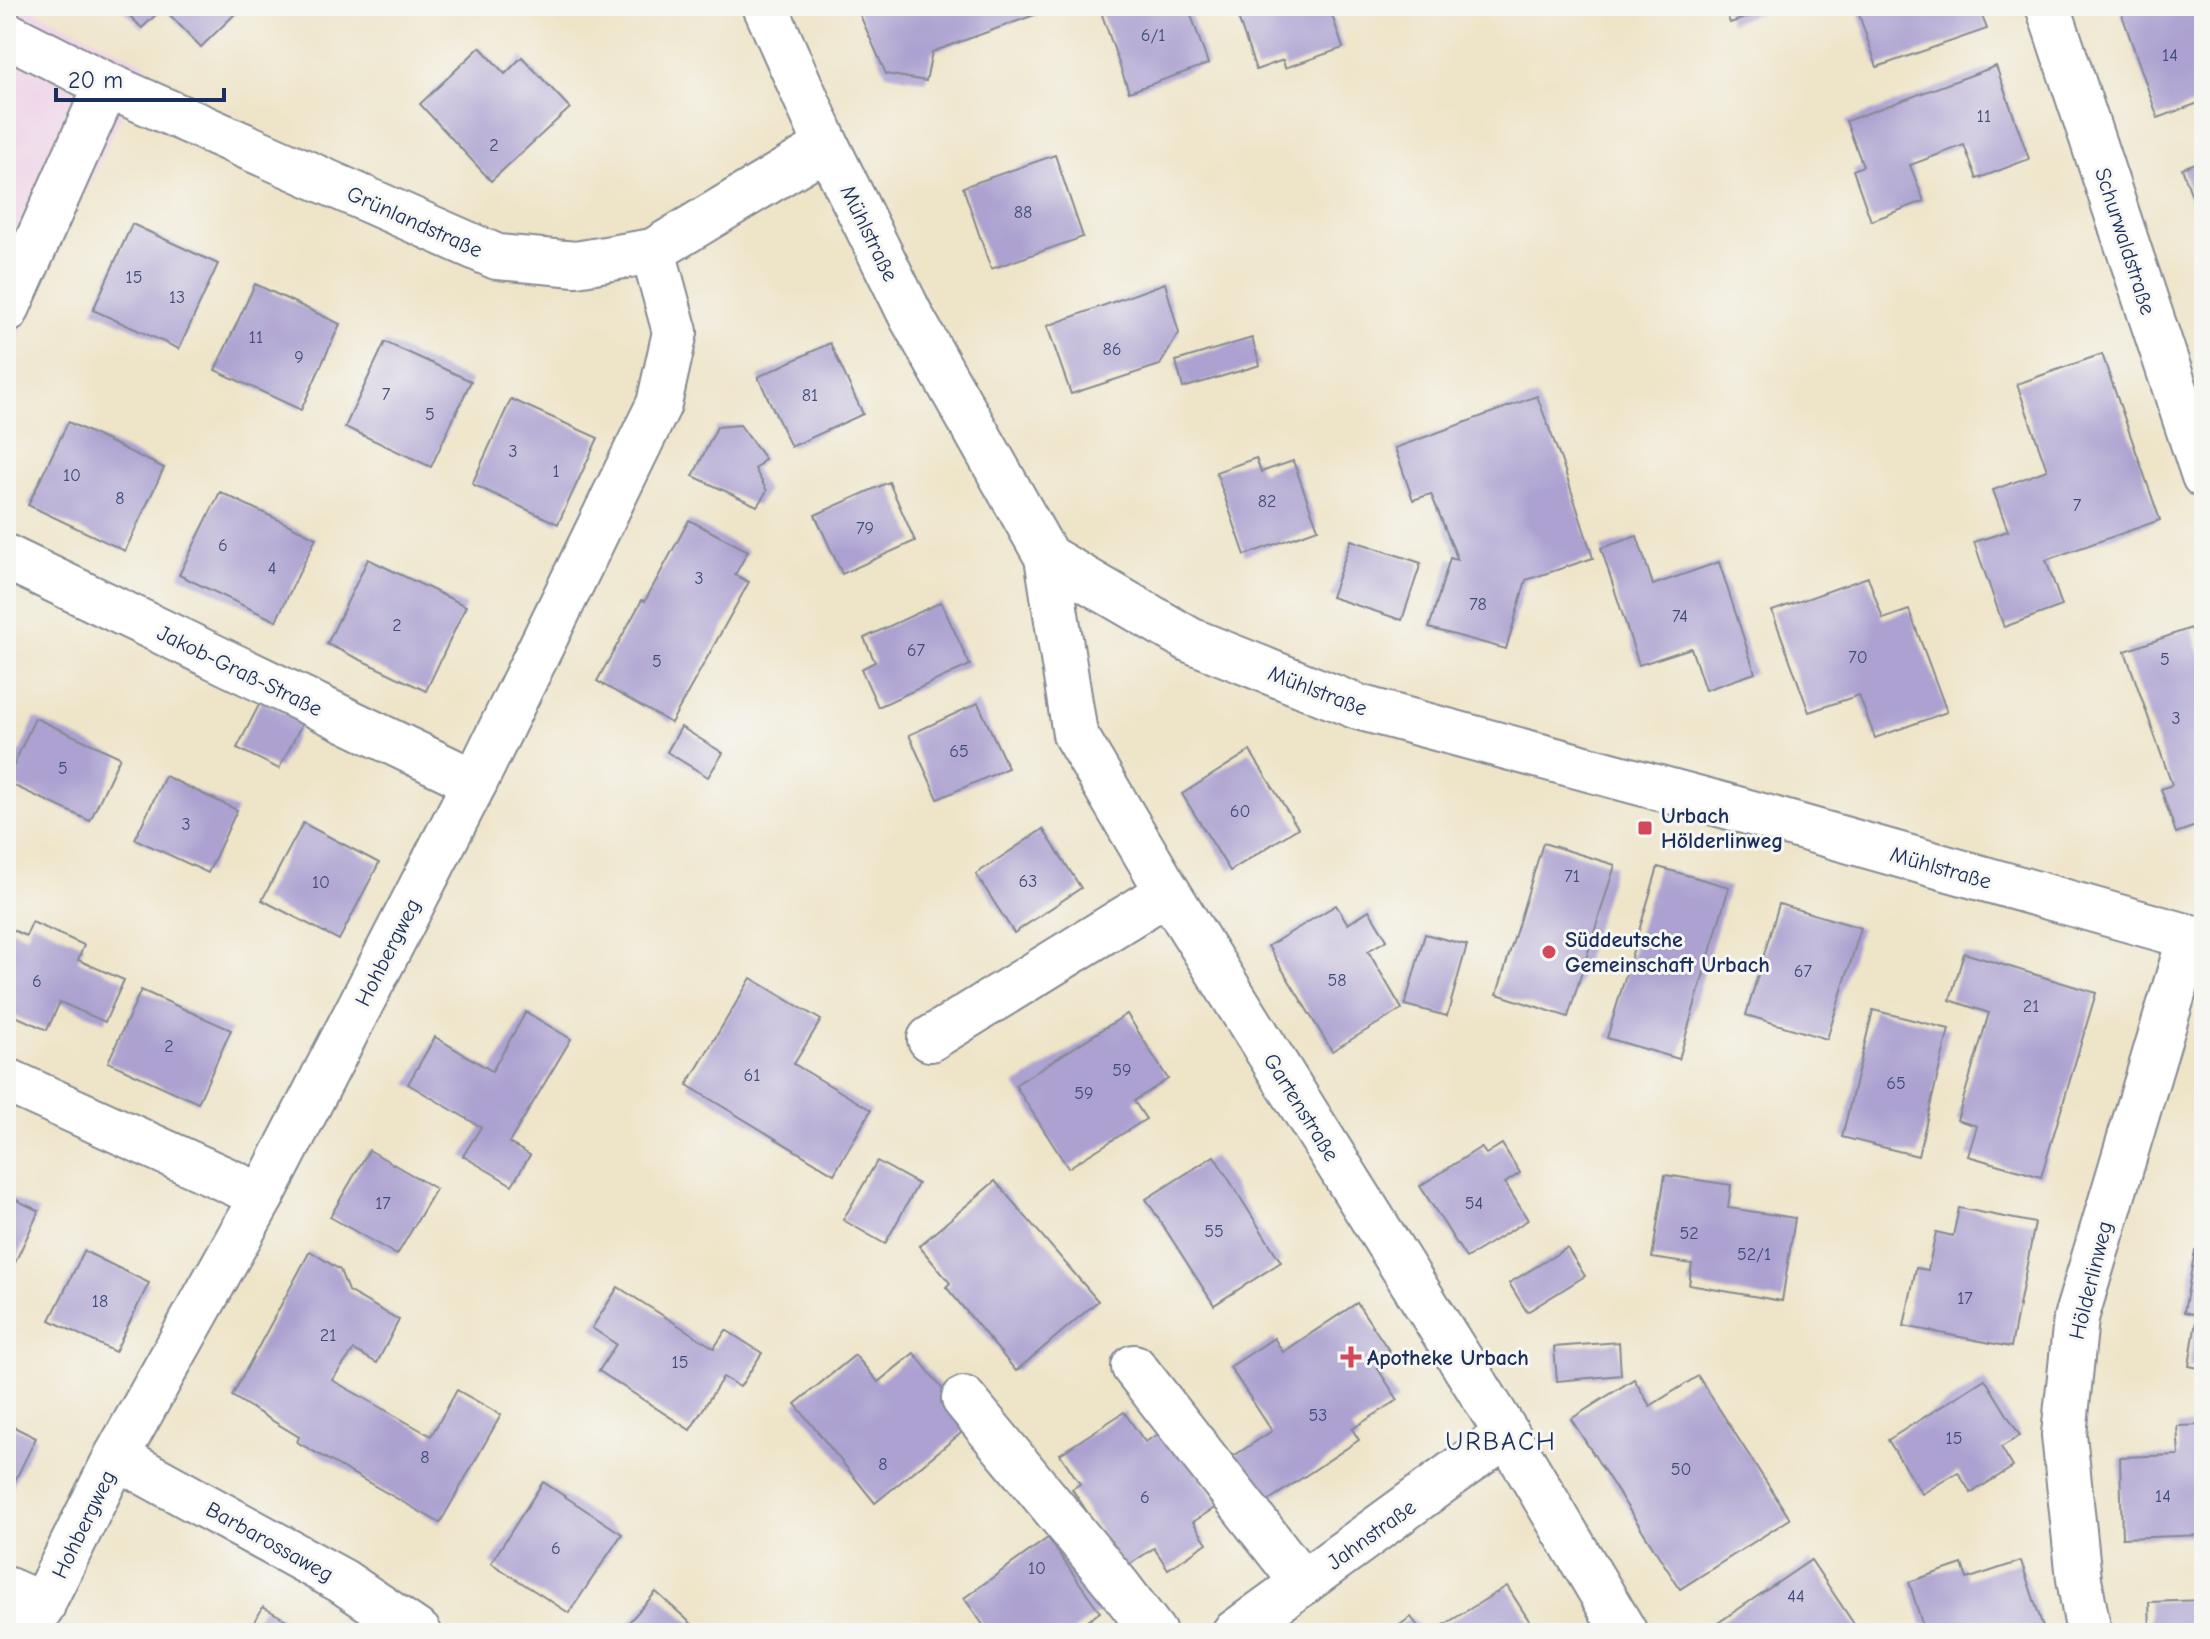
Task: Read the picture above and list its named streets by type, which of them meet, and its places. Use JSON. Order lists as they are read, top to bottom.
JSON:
{
  "streets": {
    "street": [
      "Grünlandstraße",
      "Mühlstraße",
      "Schurwaldstraße",
      "Jakob-Graß-Straße",
      "Hohbergweg",
      "Gartenstraße",
      "Hölderlinweg",
      "Jahnstraße",
      "Barbarossaweg"
    ]
  },
  "crossings": [
    ["Grünlandstraße", "Mühlstraße"],
    ["Grünlandstraße", "Hohbergweg"],
    ["Mühlstraße", "Gartenstraße"],
    ["Mühlstraße", "Hölderlinweg"],
    ["Jakob-Graß-Straße", "Hohbergweg"],
    ["Hohbergweg", "Barbarossaweg"],
    ["Gartenstraße", "Jahnstraße"]
  ],
  "districts": ["URBACH"],
  "places": {
    "transit": ["Urbach Hölderlinweg"],
    "other": ["Süddeutsche Gemeinschaft Urbach"],
    "health": ["Apotheke Urbach"]
  },
  "house_numbers": [
    "6/1",
    "14",
    "11",
    "2",
    "88",
    "15",
    "13",
    "11",
    "86",
    "9",
    "7",
    "81",
    "5",
    "3",
    "1",
    "10",
    "8",
    "82",
    "7",
    "79",
    "6",
    "4",
    "3",
    "78",
    "74",
    "2",
    "67",
    "70",
    "5",
    "5",
    "3",
    "65",
    "5",
    "60",
    "3",
    "71",
    "63",
    "10",
    "67",
    "58",
    "6",
    "21",
    "2",
    "59",
    "61",
    "65",
    "59",
    "17",
    "54",
    "55",
    "52",
    "52/1",
    "17",
    "18",
    "21",
    "15",
    "53",
    "15",
    "8",
    "8",
    "50",
    "14",
    "6",
    "6",
    "10",
    "44"
  ],
  "scale_bar": "20 m"
}
